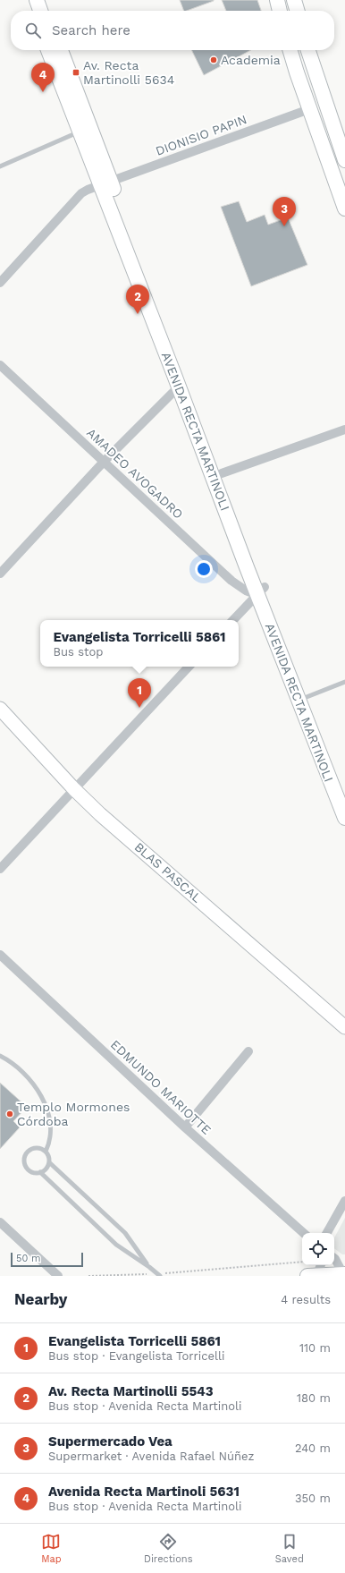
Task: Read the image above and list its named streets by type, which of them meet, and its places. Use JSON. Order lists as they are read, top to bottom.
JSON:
{
  "streets": {
    "main road": ["AVENIDA RECTA MARTINOLI", "BLAS PASCAL"],
    "street": ["DIONISIO PAPIN", "AMADEO AVOGADRO", "EDMUNDO MARIOTTE"]
  },
  "crossings": [
    ["DIONISIO PAPIN", "AVENIDA RECTA MARTINOLI"],
    ["AVENIDA RECTA MARTINOLI", "AMADEO AVOGADRO"]
  ],
  "places": {
    "other": ["Academia", "Templo Mormones Córdoba"],
    "transit": ["Av. Recta Martinolli 5634"]
  },
  "scale_bar": "50 m",
  "page": {
    "search": "Search here",
    "pins": [
      "4",
      "3",
      "2",
      "1"
    ],
    "popup": ["Evangelista Torricelli 5861", "Bus stop"],
    "scale": "50 m",
    "heading": ["Nearby", "4 results"],
    "list": [
      {
        "mark": "1",
        "name": "Evangelista Torricelli 5861",
        "note": "Bus stop · Evangelista Torricelli",
        "value": "110 m"
      },
      {
        "mark": "2",
        "name": "Av. Recta Martinolli 5543",
        "note": "Bus stop · Avenida Recta Martinoli",
        "value": "180 m"
      },
      {
        "mark": "3",
        "name": "Supermercado Vea",
        "note": "Supermarket · Avenida Rafael Núñez",
        "value": "240 m"
      },
      {
        "mark": "4",
        "name": "Avenida Recta Martinoli 5631",
        "note": "Bus stop · Avenida Recta Martinoli",
        "value": "350 m"
      }
    ],
    "nav": ["Map", "Directions", "Saved"]
  }
}
